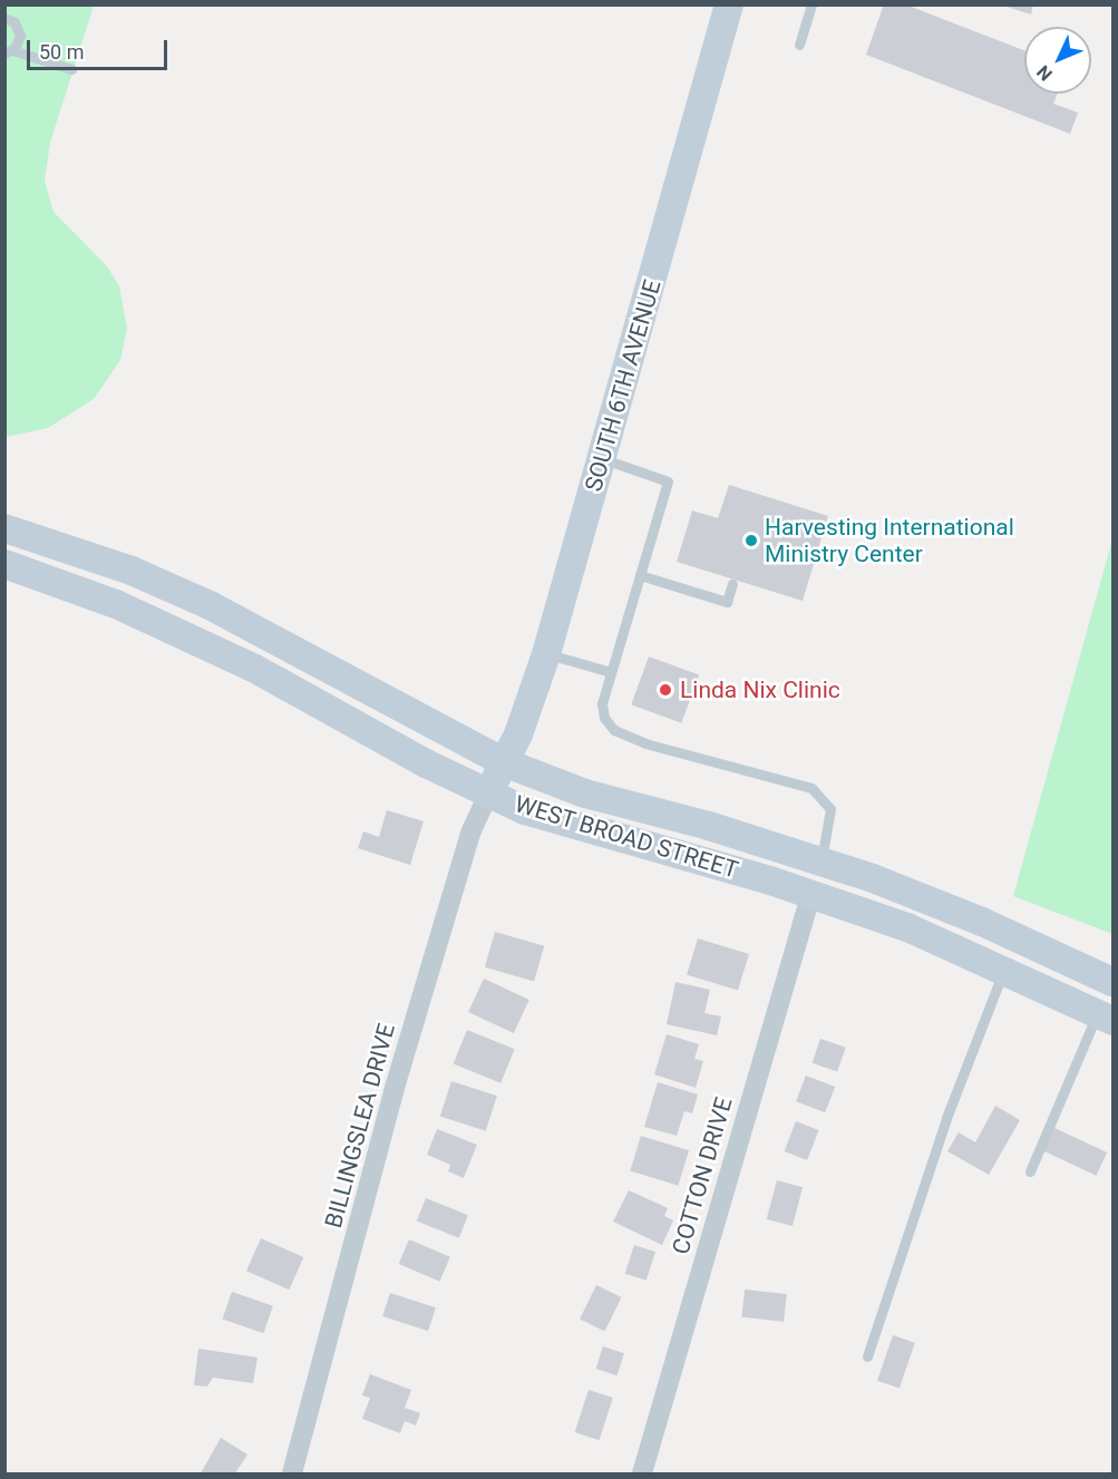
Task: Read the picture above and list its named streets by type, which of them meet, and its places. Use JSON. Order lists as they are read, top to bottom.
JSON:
{
  "streets": {
    "main road": ["SOUTH 6TH AVENUE", "WEST BROAD STREET"],
    "street": ["BILLINGSLEA DRIVE", "COTTON DRIVE"]
  },
  "crossings": [
    ["SOUTH 6TH AVENUE", "WEST BROAD STREET"],
    ["SOUTH 6TH AVENUE", "BILLINGSLEA DRIVE"],
    ["WEST BROAD STREET", "BILLINGSLEA DRIVE"],
    ["WEST BROAD STREET", "COTTON DRIVE"]
  ],
  "places": ["Harvesting International Ministry Center", "Linda Nix Clinic"],
  "scale_bar": "50 m",
  "north": "bottom left"
}
